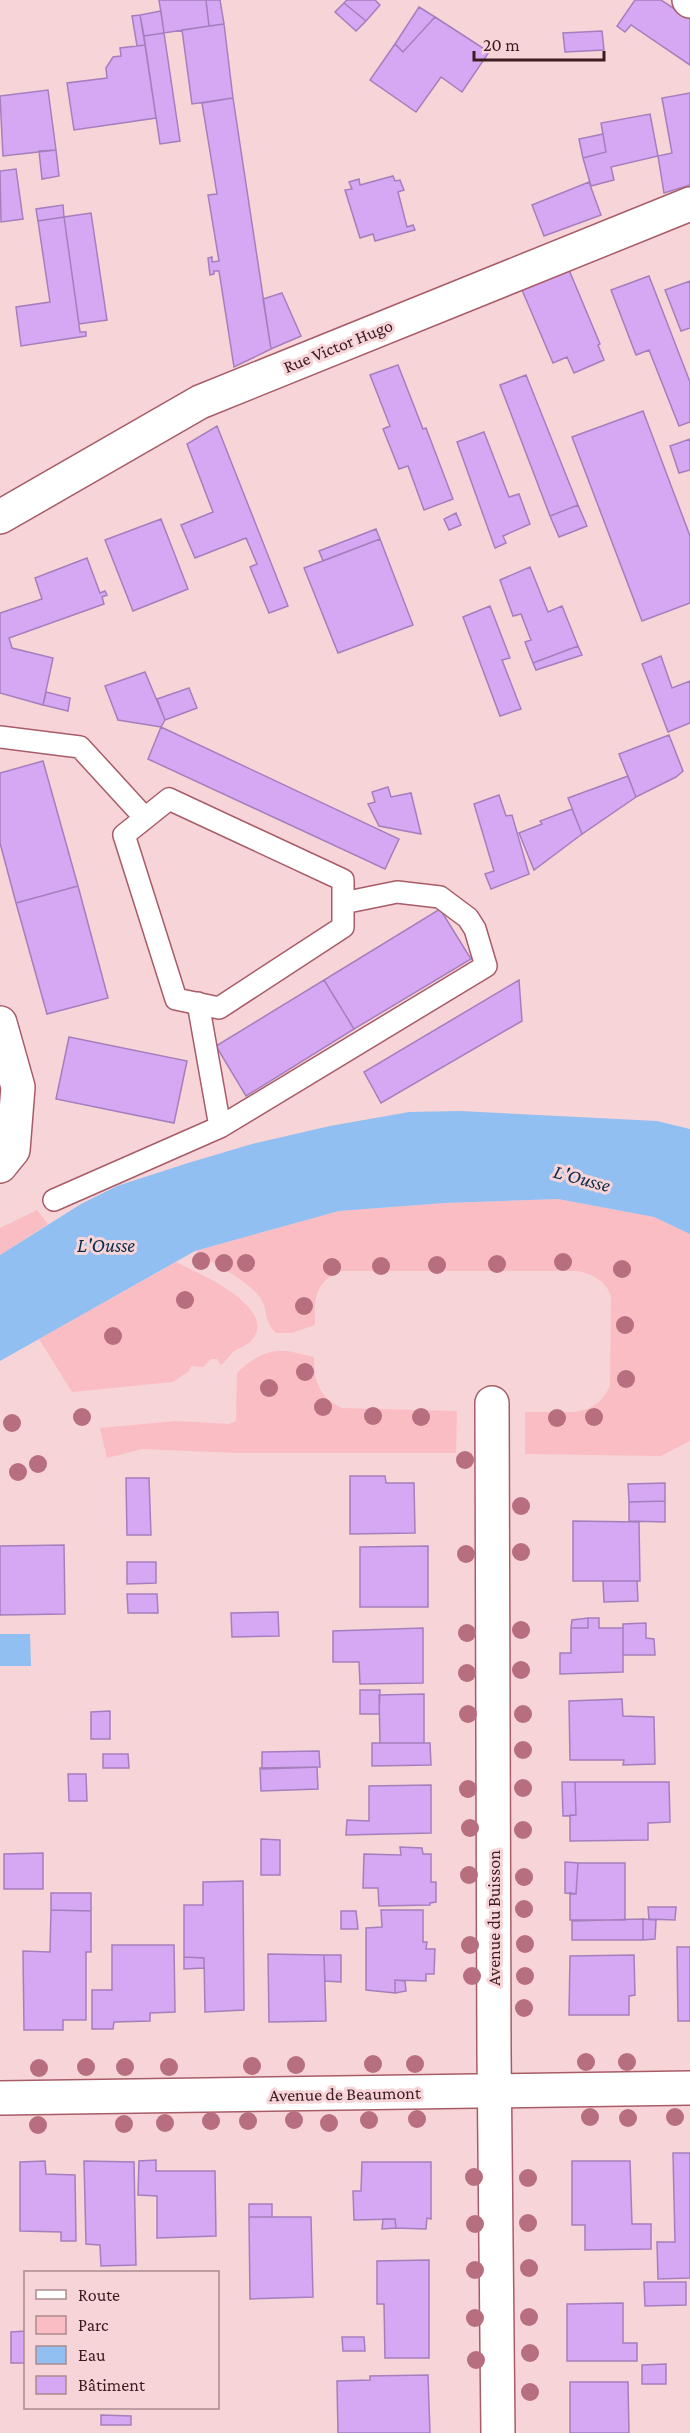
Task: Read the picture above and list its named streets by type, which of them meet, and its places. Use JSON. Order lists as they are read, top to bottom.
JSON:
{
  "streets": {
    "street": ["Rue Victor Hugo", "Avenue du Buisson", "Avenue de Beaumont"]
  },
  "crossings": [
    ["Avenue du Buisson", "Avenue de Beaumont"]
  ],
  "water": ["L'Ousse"],
  "legend": [
    "Route",
    "Parc",
    "Eau",
    "Bâtiment"
  ],
  "scale_bar": "20 m"
}
